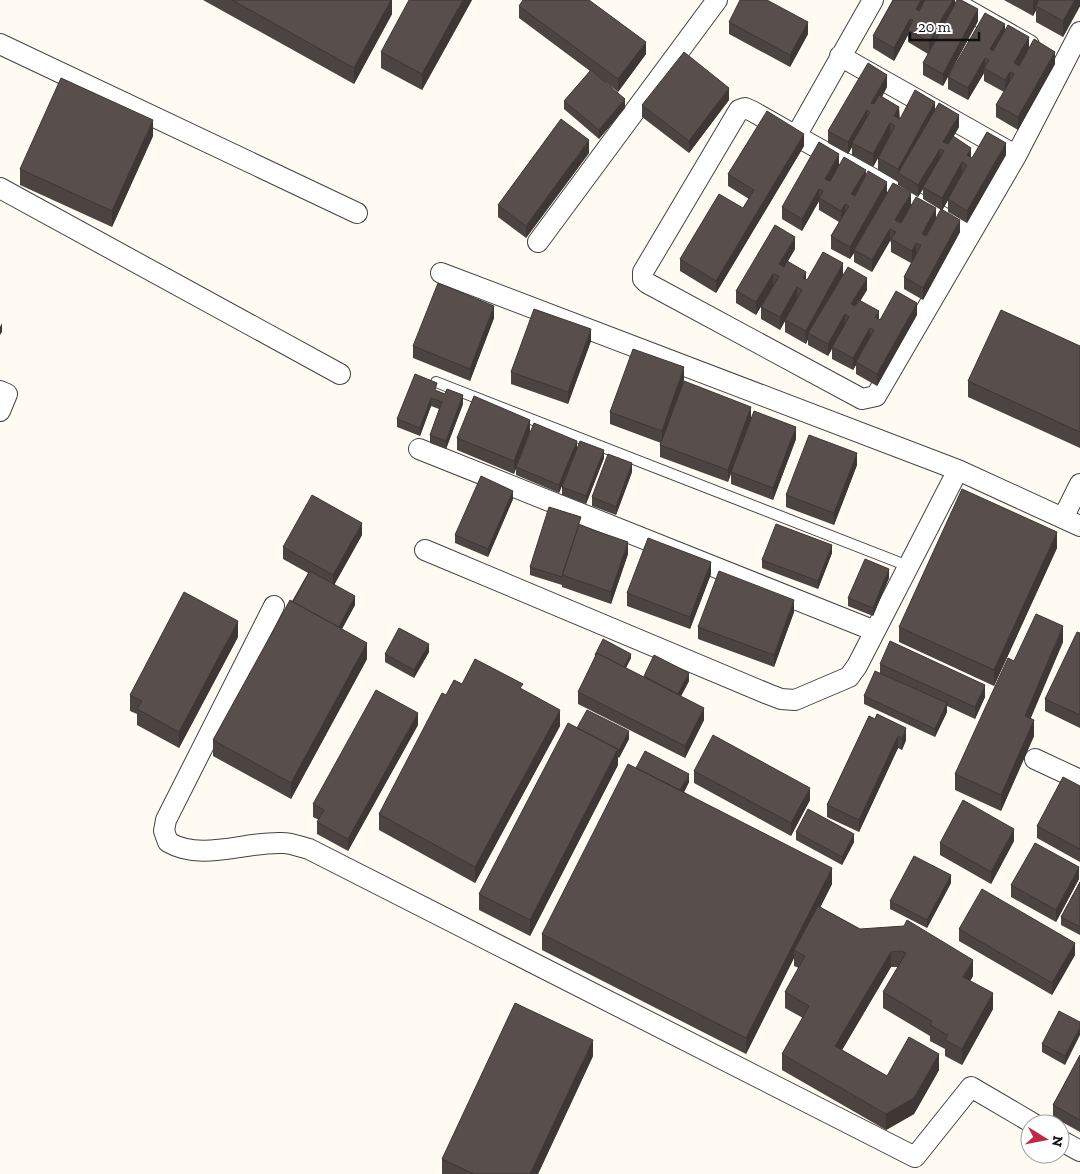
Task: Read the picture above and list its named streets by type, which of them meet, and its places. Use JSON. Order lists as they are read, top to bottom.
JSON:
{
  "scale_bar": "20 m",
  "north": "right"
}
